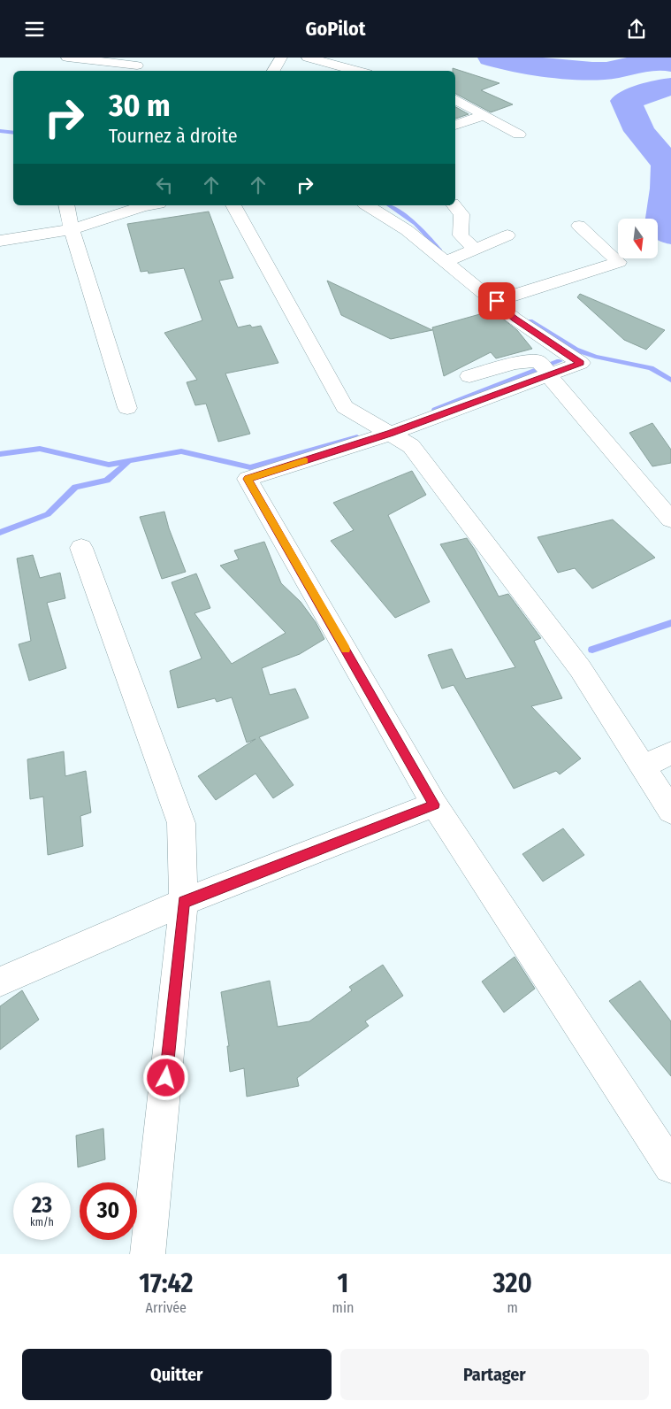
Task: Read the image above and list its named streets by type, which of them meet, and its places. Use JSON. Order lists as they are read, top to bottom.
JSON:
{
  "north": "bottom",
  "page": {
    "header": "GoPilot",
    "turn": ["30 m", "Tournez à droite"],
    "speed": "23 km/h",
    "limit": "30",
    "eta": [
      "17:42",
      "Arrivée",
      "1",
      "min",
      "320",
      "m"
    ],
    "buttons": ["Quitter", "Partager"]
  }
}
